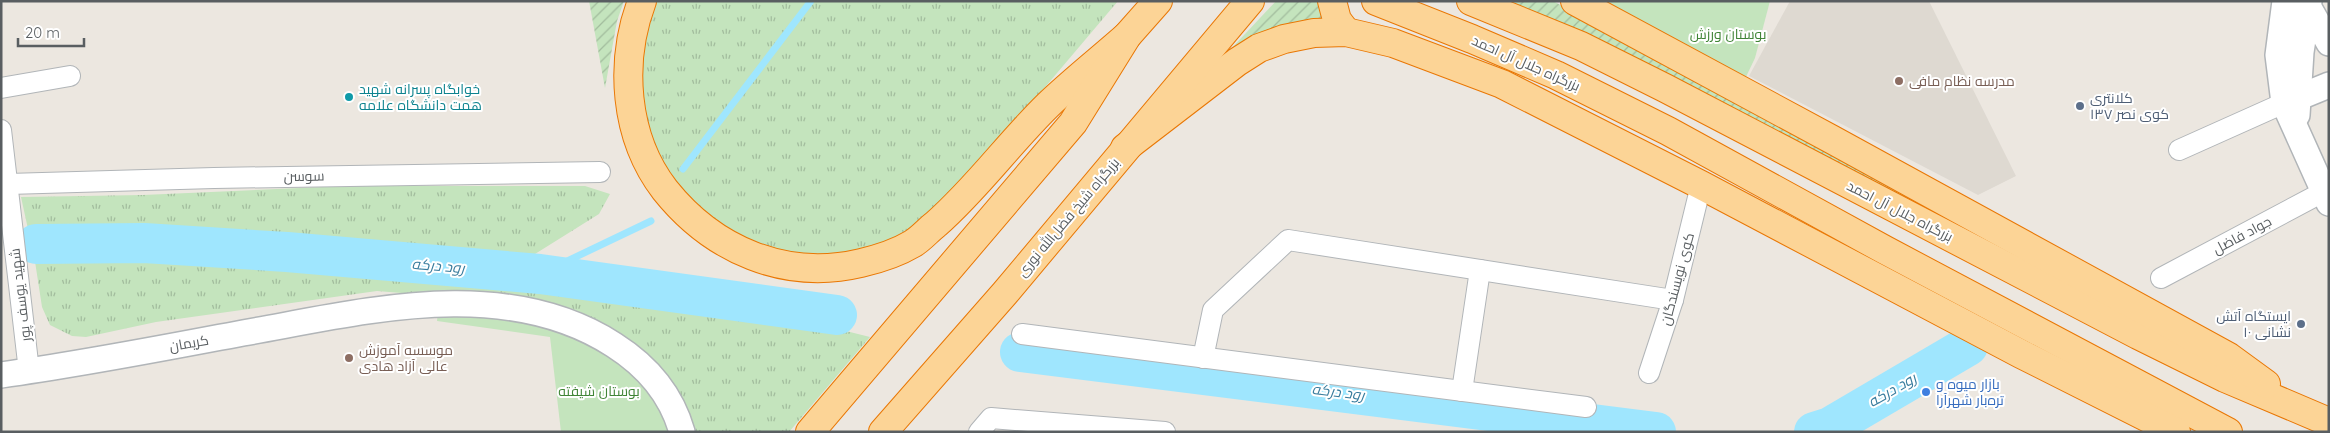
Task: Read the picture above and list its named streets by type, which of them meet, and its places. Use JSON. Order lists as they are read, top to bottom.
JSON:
{
  "streets": {
    "highway": ["بزرگراه جلال آل احمد", "بزرگراه شیخ فضل‌الله نوری"],
    "street": [
      "سوسن",
      "جواد فاضل",
      "کوی نویسندگان",
      "شهید یوسف پور",
      "کریمان"
    ]
  },
  "crossings": [
    ["سوسن", "شهید یوسف پور"],
    ["شهید یوسف پور", "کریمان"]
  ],
  "water": ["رود درکه"],
  "parks": ["بوستان ورزش", "بوستان شیفته"],
  "places": [
    "مدرسه نظام مافی",
    "خوابگاه پسرانه شهید همت دانشگاه علامه",
    "کلانتری ۱۳۷ کوی نصر",
    "ایستگاه آتش نشانی ۱۰",
    "موسسه آموزش عالی آزاد هادی",
    "بازار میوه و تره‌بار شهرآرا"
  ],
  "scale_bar": "20 m"
}
